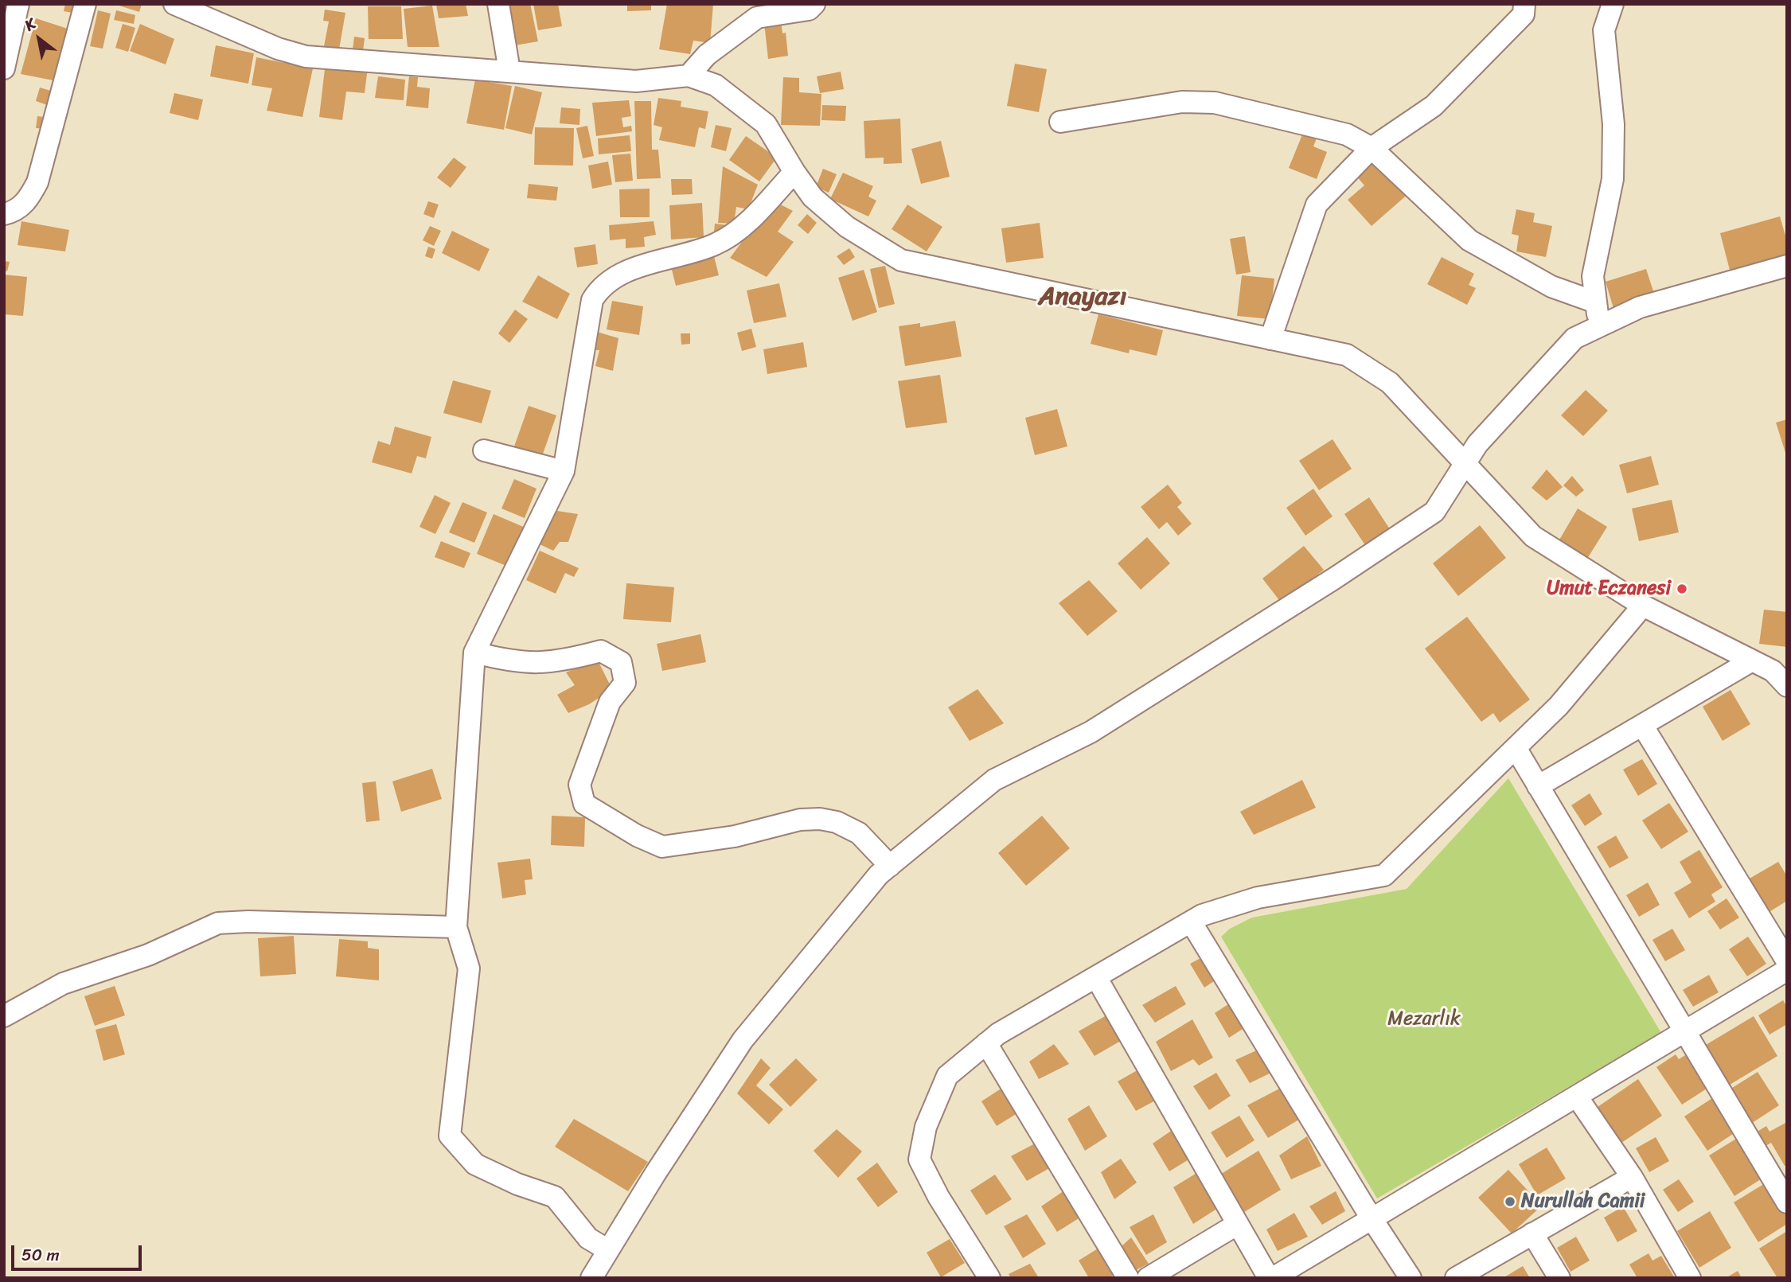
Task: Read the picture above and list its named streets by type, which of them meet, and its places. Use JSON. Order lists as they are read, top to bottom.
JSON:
{
  "districts": ["Anayazı"],
  "parks": ["Mezarlık"],
  "places": ["Umut Eczanesi", "Nurullah Camii"],
  "scale_bar": "50 m",
  "north": "top left"
}
